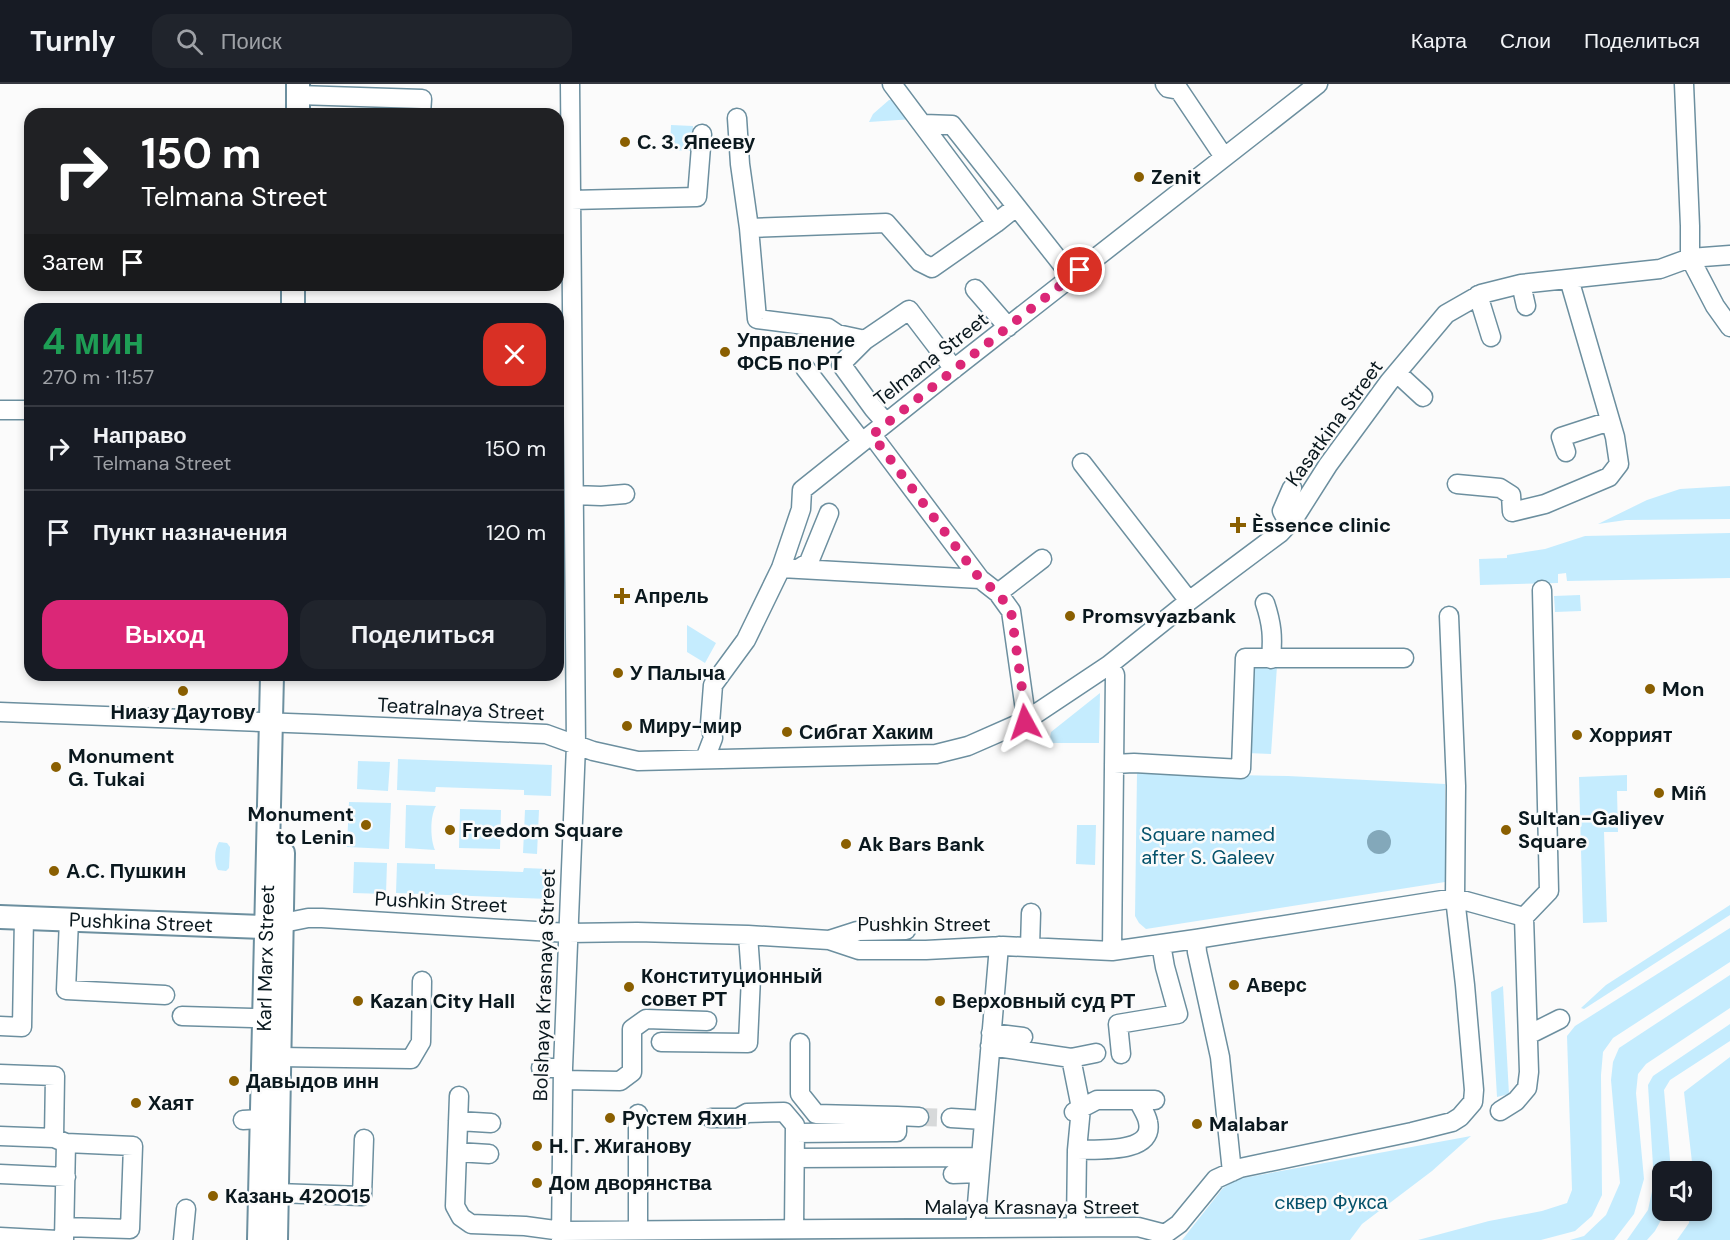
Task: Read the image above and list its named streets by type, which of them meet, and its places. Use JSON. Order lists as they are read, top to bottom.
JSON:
{
  "streets": {
    "main road": ["Pushkina Street", "Karl Marx Street"],
    "street": [
      "Telmana Street",
      "Kasatkina Street",
      "Teatralnaya Street",
      "Pushkin Street",
      "Bolshaya Krasnaya Street",
      "Malaya Krasnaya Street"
    ]
  },
  "crossings": [
    ["Telmana Street", "Teatralnaya Street"],
    ["Kasatkina Street", "Teatralnaya Street"],
    ["Teatralnaya Street", "Karl Marx Street"],
    ["Teatralnaya Street", "Bolshaya Krasnaya Street"],
    ["Pushkin Street", "Pushkina Street"],
    ["Pushkin Street", "Karl Marx Street"],
    ["Pushkin Street", "Bolshaya Krasnaya Street"],
    ["Pushkin Street", "Malaya Krasnaya Street"],
    ["Pushkina Street", "Karl Marx Street"],
    ["Bolshaya Krasnaya Street", "Malaya Krasnaya Street"]
  ],
  "parks": ["Square named after S. Galeev", "cквер Фукса"],
  "places": {
    "other": [
      "С. З. Япееву",
      "Zenit",
      "Управление ФСБ по РТ",
      "Promsvyazbank",
      "У Палыча",
      "Mon",
      "Ниазу Даутову",
      "Миру-мир",
      "Сибгат Хаким",
      "Хоррият",
      "Monument G. Tukai",
      "Miñ",
      "Monument to Lenin",
      "Freedom Square",
      "Sultan-Galiyev Square",
      "Ak Bars Bank",
      "А.С. Пушкин",
      "Аверс",
      "Конституционный совет РТ",
      "Kazan City Hall",
      "Верховный суд РТ",
      "Давыдов инн",
      "Хаят",
      "Рустем Яхин",
      "Malabar",
      "Н. Г. Жиганову",
      "Дом дворянства",
      "Казань 420015"
    ],
    "health": ["Èssence clinic", "Апрель"]
  },
  "page": {
    "header": "Turnly",
    "search": "Поиск",
    "nav": ["Карта", "Слои", "Поделиться"],
    "turn": ["150 m", "Telmana Street"],
    "then": "Затем",
    "heading": ["4 мин", "270 m · 11:57"],
    "list": [
      {
        "name": "Направо",
        "note": "Telmana Street",
        "value": "150 m"
      },
      {
        "name": "Пункт назначения",
        "value": "120 m"
      }
    ],
    "buttons": ["Выход", "Поделиться"]
  }
}
